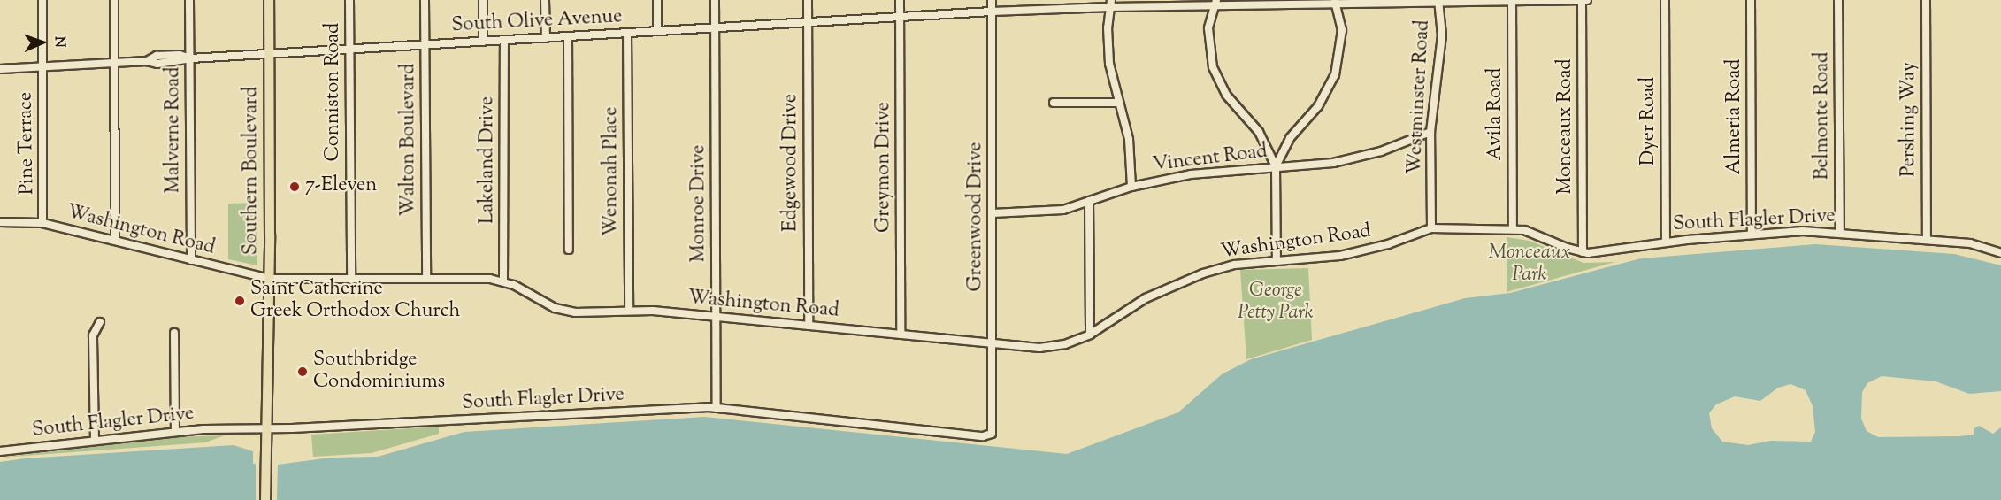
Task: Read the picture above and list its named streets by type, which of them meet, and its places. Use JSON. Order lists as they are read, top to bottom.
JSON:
{
  "streets": {
    "main road": ["Southern Boulevard"],
    "street": [
      "South Olive Avenue",
      "Conniston Road",
      "Westminster Road",
      "Avila Road",
      "Belmonte Road",
      "Almeria Road",
      "Pershing Way",
      "Dyer Road",
      "Monceaux Road",
      "Malverne Road",
      "Walton Boulevard",
      "Pine Terrace",
      "Vincent Road",
      "Lakeland Drive",
      "Edgewood Drive",
      "Greymon Drive",
      "Wenonah Place",
      "Monroe Drive",
      "Greenwood Drive",
      "South Flagler Drive",
      "Washington Road"
    ]
  },
  "crossings": [
    ["South Olive Avenue", "Conniston Road"],
    ["South Olive Avenue", "Westminster Road"],
    ["South Olive Avenue", "Avila Road"],
    ["South Olive Avenue", "Monceaux Road"],
    ["South Olive Avenue", "Malverne Road"],
    ["South Olive Avenue", "Walton Boulevard"],
    ["South Olive Avenue", "Pine Terrace"],
    ["South Olive Avenue", "Lakeland Drive"],
    ["South Olive Avenue", "Edgewood Drive"],
    ["South Olive Avenue", "Greymon Drive"],
    ["South Olive Avenue", "Southern Boulevard"],
    ["South Olive Avenue", "Wenonah Place"],
    ["South Olive Avenue", "Monroe Drive"],
    ["South Olive Avenue", "Greenwood Drive"],
    ["Conniston Road", "Washington Road"],
    ["Westminster Road", "Vincent Road"],
    ["Westminster Road", "Washington Road"],
    ["Avila Road", "South Flagler Drive"],
    ["Avila Road", "Washington Road"],
    ["Belmonte Road", "South Flagler Drive"],
    ["Almeria Road", "South Flagler Drive"],
    ["Pershing Way", "South Flagler Drive"],
    ["Dyer Road", "South Flagler Drive"],
    ["Monceaux Road", "South Flagler Drive"],
    ["Malverne Road", "Washington Road"],
    ["Walton Boulevard", "Washington Road"],
    ["Pine Terrace", "Washington Road"],
    ["Vincent Road", "Greenwood Drive"],
    ["Lakeland Drive", "Washington Road"],
    ["Edgewood Drive", "Washington Road"],
    ["Greymon Drive", "Washington Road"],
    ["Southern Boulevard", "South Flagler Drive"],
    ["Southern Boulevard", "Washington Road"],
    ["Wenonah Place", "Washington Road"],
    ["Monroe Drive", "South Flagler Drive"],
    ["Monroe Drive", "Washington Road"],
    ["Greenwood Drive", "South Flagler Drive"],
    ["Greenwood Drive", "Washington Road"],
    ["South Flagler Drive", "Washington Road"]
  ],
  "parks": ["Monceaux Park", "George Petty Park"],
  "places": ["7-Eleven", "Saint Catherine Greek Orthodox Church", "Southbridge Condominiums"],
  "north": "right"
}
